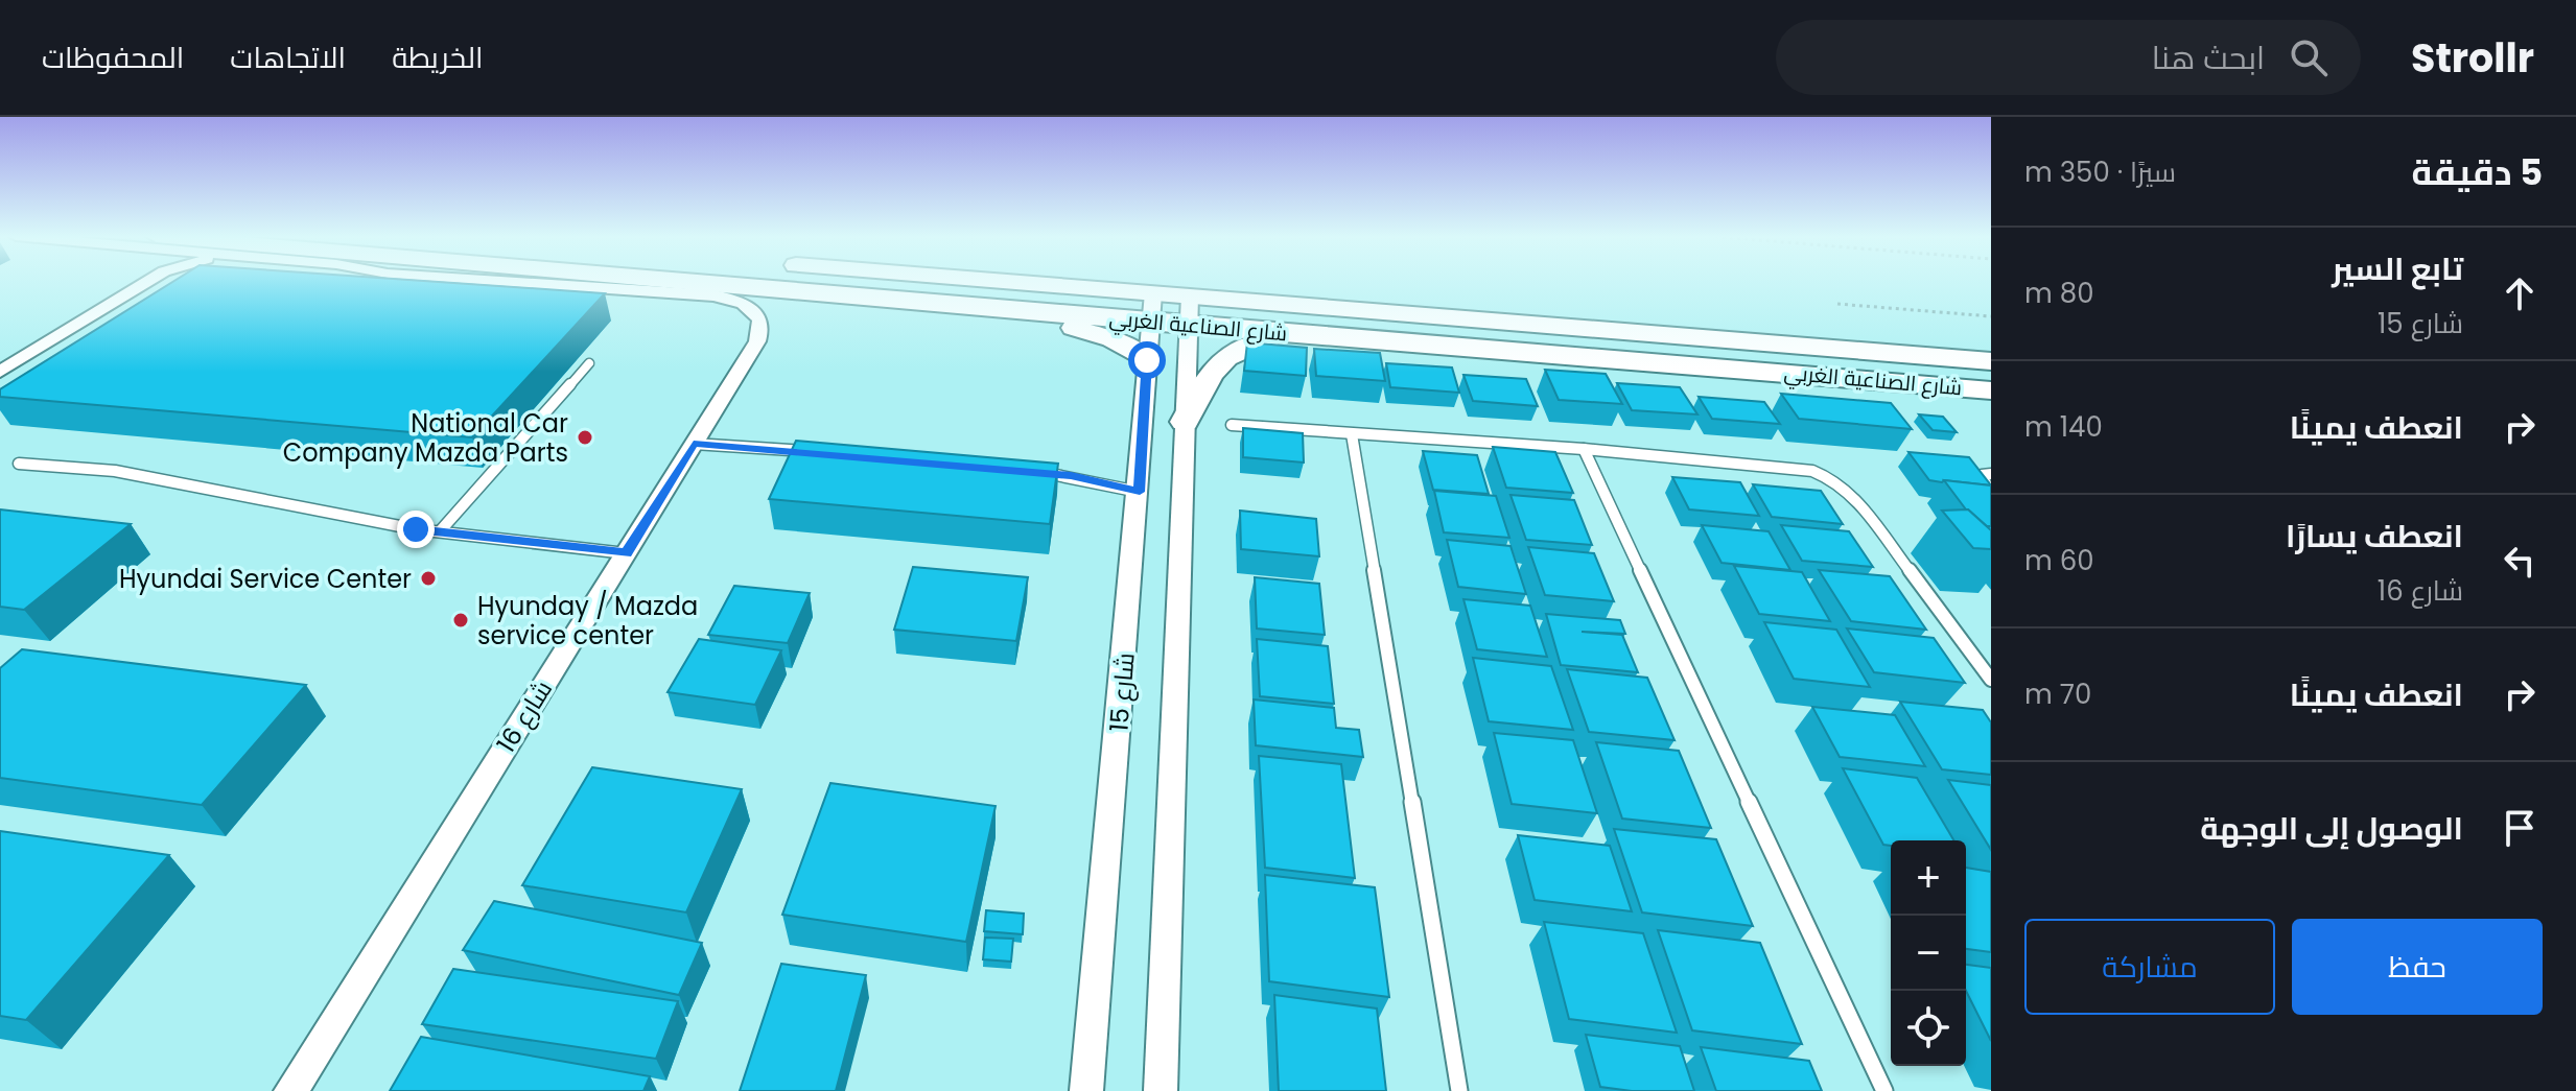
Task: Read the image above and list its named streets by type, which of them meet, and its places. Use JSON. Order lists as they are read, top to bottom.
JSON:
{
  "streets": {
    "main road": ["شارع الصناعية الغربي"],
    "street": ["شارع 15", "شارع 16"]
  },
  "crossings": [
    ["شارع الصناعية الغربي", "شارع 15"],
    ["شارع الصناعية الغربي", "شارع 16"]
  ],
  "places": ["National Car Company Mazda Parts", "Hyundai Service Center", "Hyunday / Mazda service center"],
  "page": {
    "header": "Strollr",
    "search": "ابحث هنا",
    "nav": ["الخريطة", "الاتجاهات", "المحفوظات"],
    "heading": ["5 دقيقة", "سيرًا · 350 m"],
    "list": [
      ["تابع السير", "شارع 15", "80 m"],
      ["انعطف يمينًا", "140 m"],
      ["انعطف يسارًا", "شارع 16", "60 m"],
      ["انعطف يمينًا", "70 m"],
      "الوصول إلى الوجهة"
    ],
    "map_buttons": ["+", "−"],
    "buttons": ["حفظ", "مشاركة"]
  }
}
